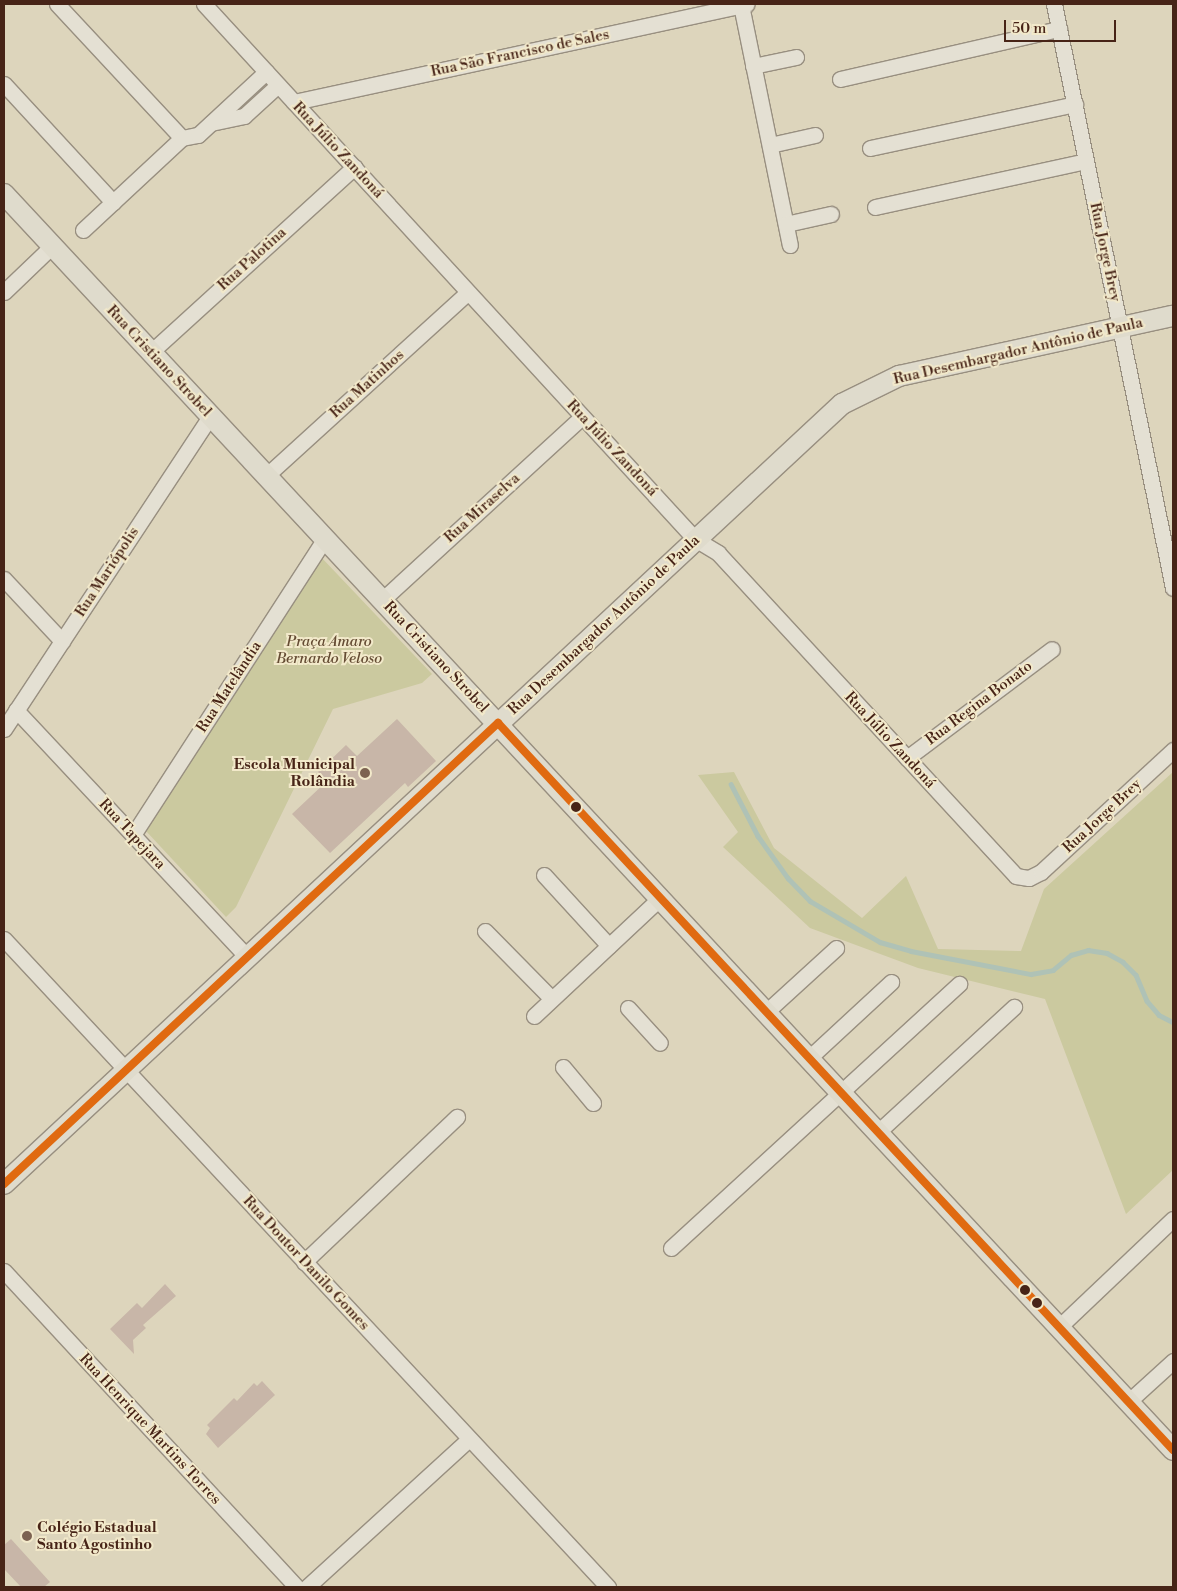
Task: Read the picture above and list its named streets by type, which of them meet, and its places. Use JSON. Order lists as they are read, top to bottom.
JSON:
{
  "streets": {
    "main road": ["Rua Desembargador Antônio de Paula", "Rua Cristiano Strobel"],
    "street": [
      "Rua São Francisco de Sales",
      "Rua Júlio Zandoná",
      "Rua Jorge Brey",
      "Rua Palotina",
      "Rua Matinhos",
      "Rua Miraselva",
      "Rua Mariópolis",
      "Rua Matelândia",
      "Rua Regina Bonato",
      "Rua Tapejara",
      "Rua Doutor Danilo Gomes",
      "Rua Henrique Martins Torres"
    ]
  },
  "crossings": [
    ["Rua São Francisco de Sales", "Rua Júlio Zandoná"],
    ["Rua Júlio Zandoná", "Rua Jorge Brey"],
    ["Rua Júlio Zandoná", "Rua Palotina"],
    ["Rua Júlio Zandoná", "Rua Desembargador Antônio de Paula"],
    ["Rua Júlio Zandoná", "Rua Matinhos"],
    ["Rua Júlio Zandoná", "Rua Miraselva"],
    ["Rua Júlio Zandoná", "Rua Regina Bonato"],
    ["Rua Jorge Brey", "Rua Desembargador Antônio de Paula"],
    ["Rua Palotina", "Rua Cristiano Strobel"],
    ["Rua Desembargador Antônio de Paula", "Rua Cristiano Strobel"],
    ["Rua Desembargador Antônio de Paula", "Rua Tapejara"],
    ["Rua Desembargador Antônio de Paula", "Rua Doutor Danilo Gomes"],
    ["Rua Cristiano Strobel", "Rua Matinhos"],
    ["Rua Cristiano Strobel", "Rua Miraselva"],
    ["Rua Cristiano Strobel", "Rua Mariópolis"],
    ["Rua Cristiano Strobel", "Rua Matelândia"],
    ["Rua Mariópolis", "Rua Tapejara"],
    ["Rua Matelândia", "Rua Tapejara"]
  ],
  "parks": ["Praça Amaro Bernardo Veloso"],
  "places": ["Escola Municipal Rolândia", "Colégio Estadual Santo Agostinho"],
  "scale_bar": "50 m"
}
